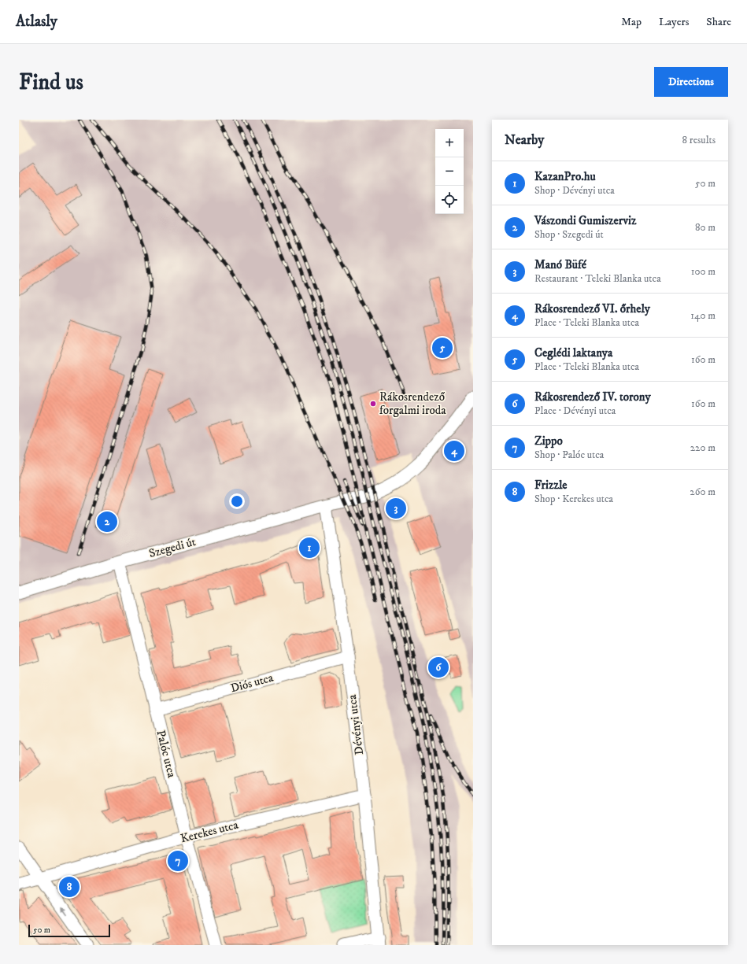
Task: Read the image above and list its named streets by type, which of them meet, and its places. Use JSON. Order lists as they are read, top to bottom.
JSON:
{
  "streets": {
    "street": [
      "Szegedi út",
      "Diós utca",
      "Dévényi utca",
      "Palóc utca",
      "Kerekes utca"
    ]
  },
  "crossings": [
    ["Szegedi út", "Dévényi utca"],
    ["Szegedi út", "Palóc utca"],
    ["Diós utca", "Dévényi utca"],
    ["Diós utca", "Palóc utca"],
    ["Dévényi utca", "Kerekes utca"],
    ["Palóc utca", "Kerekes utca"]
  ],
  "places": ["Rákosrendező forgalmi iroda"],
  "scale_bar": "50 m",
  "page": {
    "header": "Atlasly",
    "nav": ["Map", "Layers", "Share"],
    "buttons": "Directions",
    "title": "Find us",
    "heading": ["Nearby", "8 results"],
    "map_buttons": ["+", "−"],
    "list": [
      {
        "mark": "1",
        "name": "KazanPro.hu",
        "note": "Shop · Dévényi utca",
        "value": "50 m"
      },
      {
        "mark": "2",
        "name": "Vászondi Gumiszerviz",
        "note": "Shop · Szegedi út",
        "value": "80 m"
      },
      {
        "mark": "3",
        "name": "Manó Büfé",
        "note": "Restaurant · Teleki Blanka utca",
        "value": "100 m"
      },
      {
        "mark": "4",
        "name": "Rákosrendező VI. őrhely",
        "note": "Place · Teleki Blanka utca",
        "value": "140 m"
      },
      {
        "mark": "5",
        "name": "Ceglédi laktanya",
        "note": "Place · Teleki Blanka utca",
        "value": "160 m"
      },
      {
        "mark": "6",
        "name": "Rákosrendező IV. torony",
        "note": "Place · Dévényi utca",
        "value": "160 m"
      },
      {
        "mark": "7",
        "name": "Zippo",
        "note": "Shop · Palóc utca",
        "value": "220 m"
      },
      {
        "mark": "8",
        "name": "Frizzle",
        "note": "Shop · Kerekes utca",
        "value": "260 m"
      }
    ],
    "pins": [
      "5",
      "4",
      "3",
      "2",
      "1",
      "6",
      "7",
      "8"
    ],
    "scale": "50 m"
  }
}
